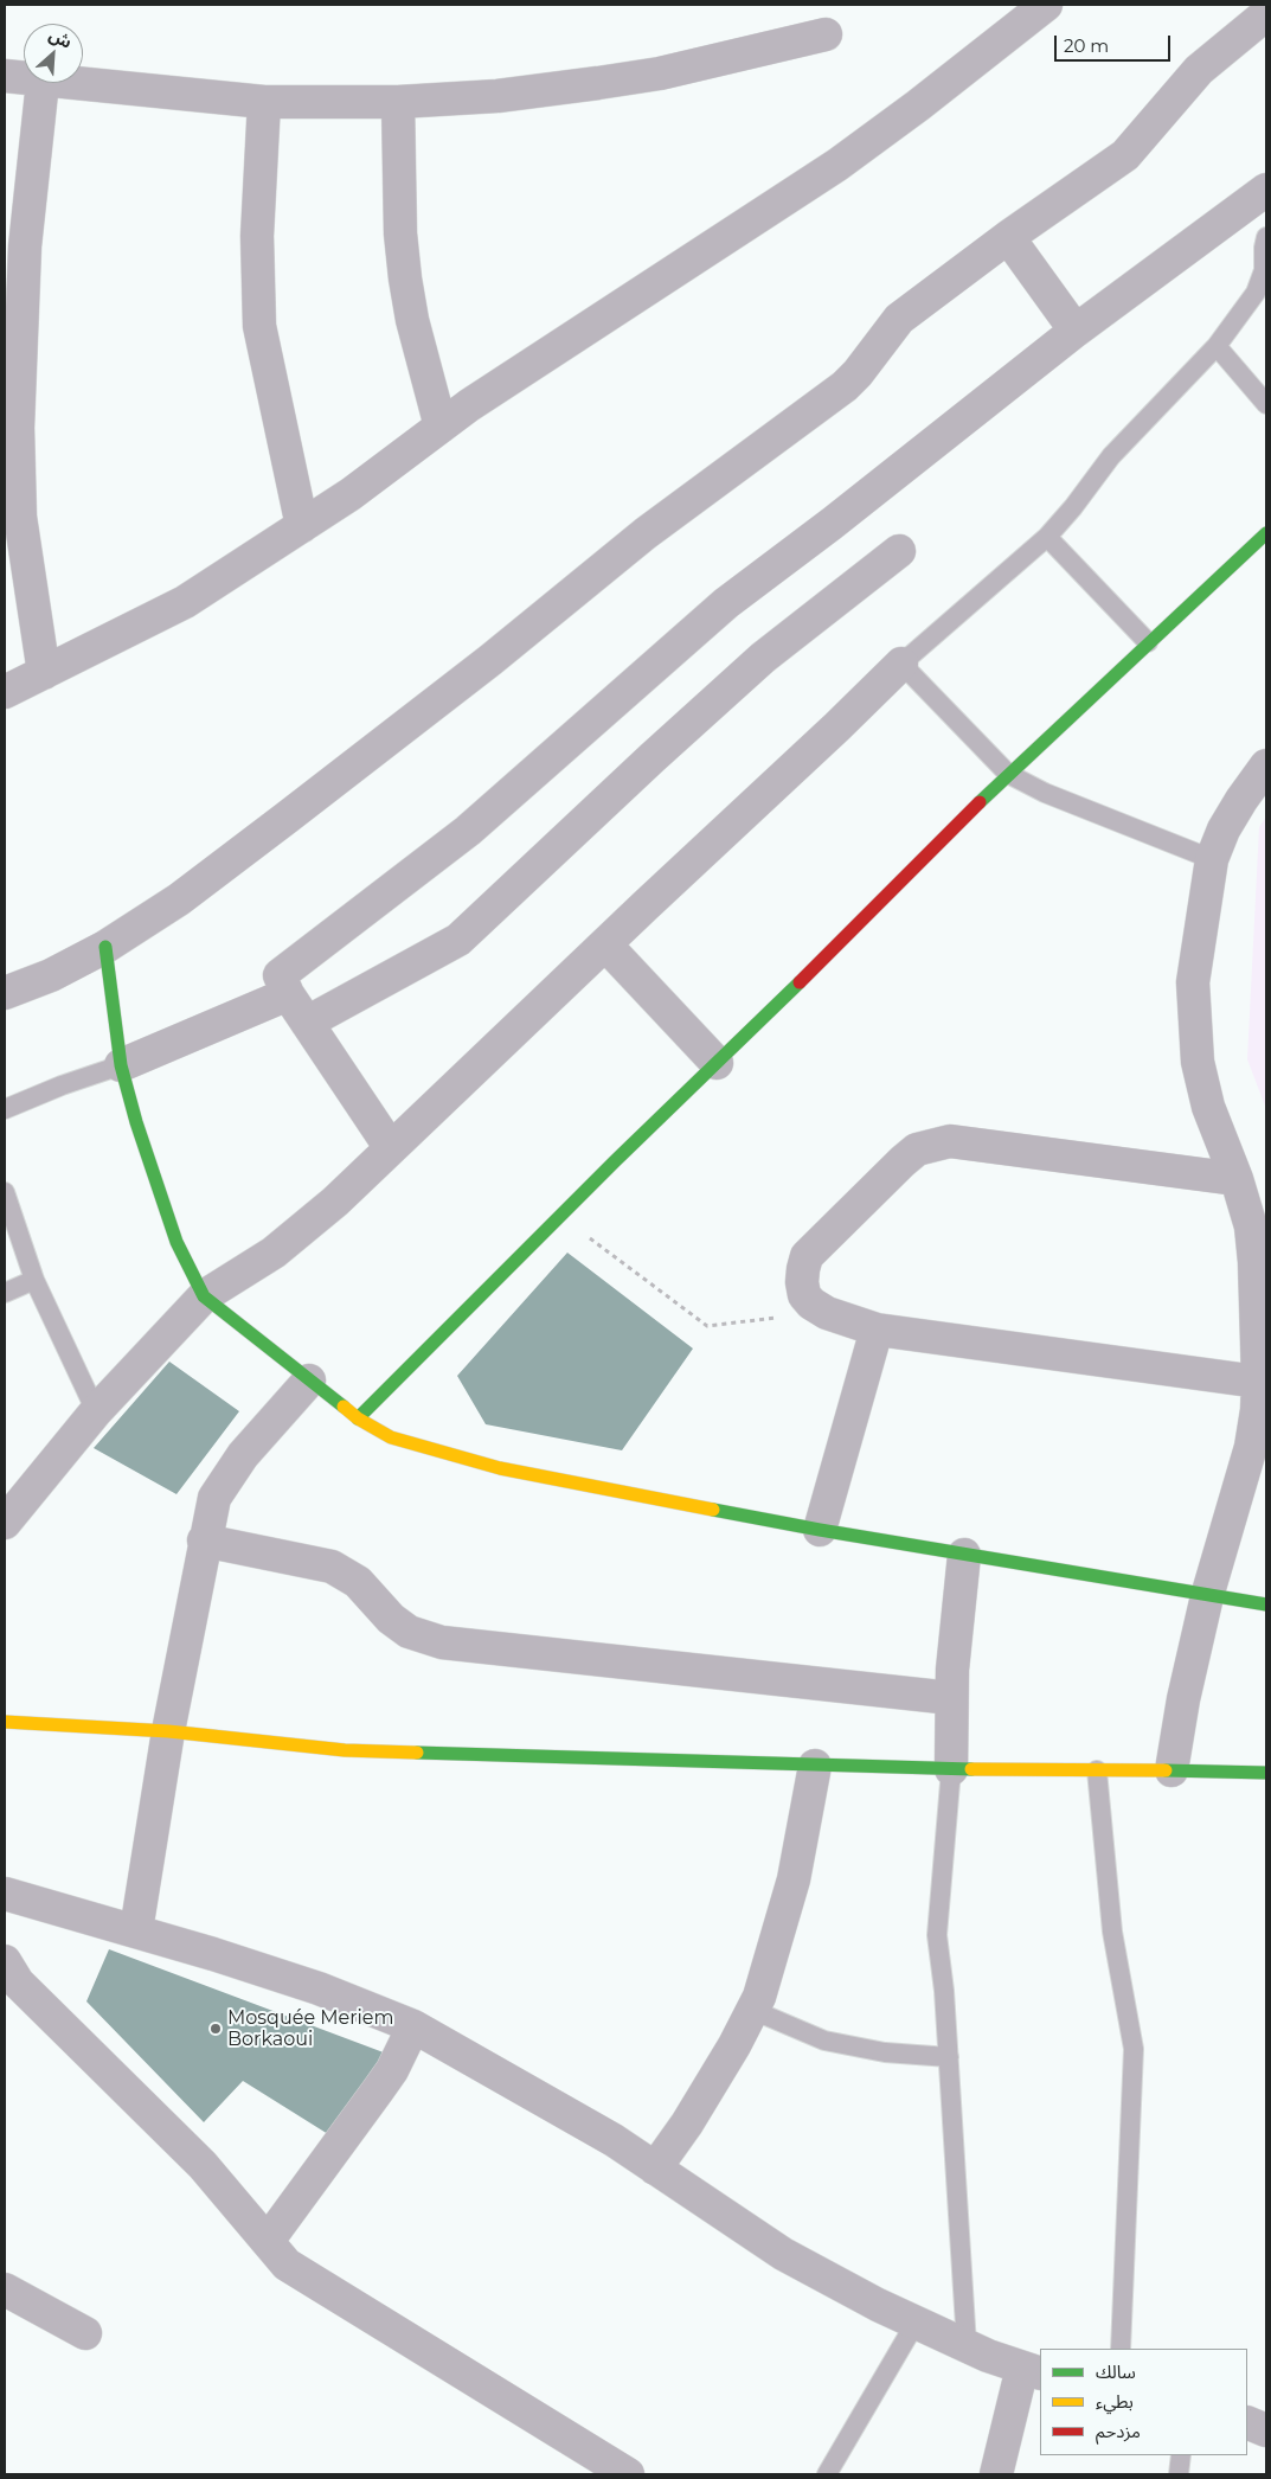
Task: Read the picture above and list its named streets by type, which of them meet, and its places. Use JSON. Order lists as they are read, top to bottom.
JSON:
{
  "places": ["Mosquée Meriem Borkaoui"],
  "legend": ["سالك", "بطيء", "مزدحم"],
  "scale_bar": "20 m",
  "north": "top right"
}
